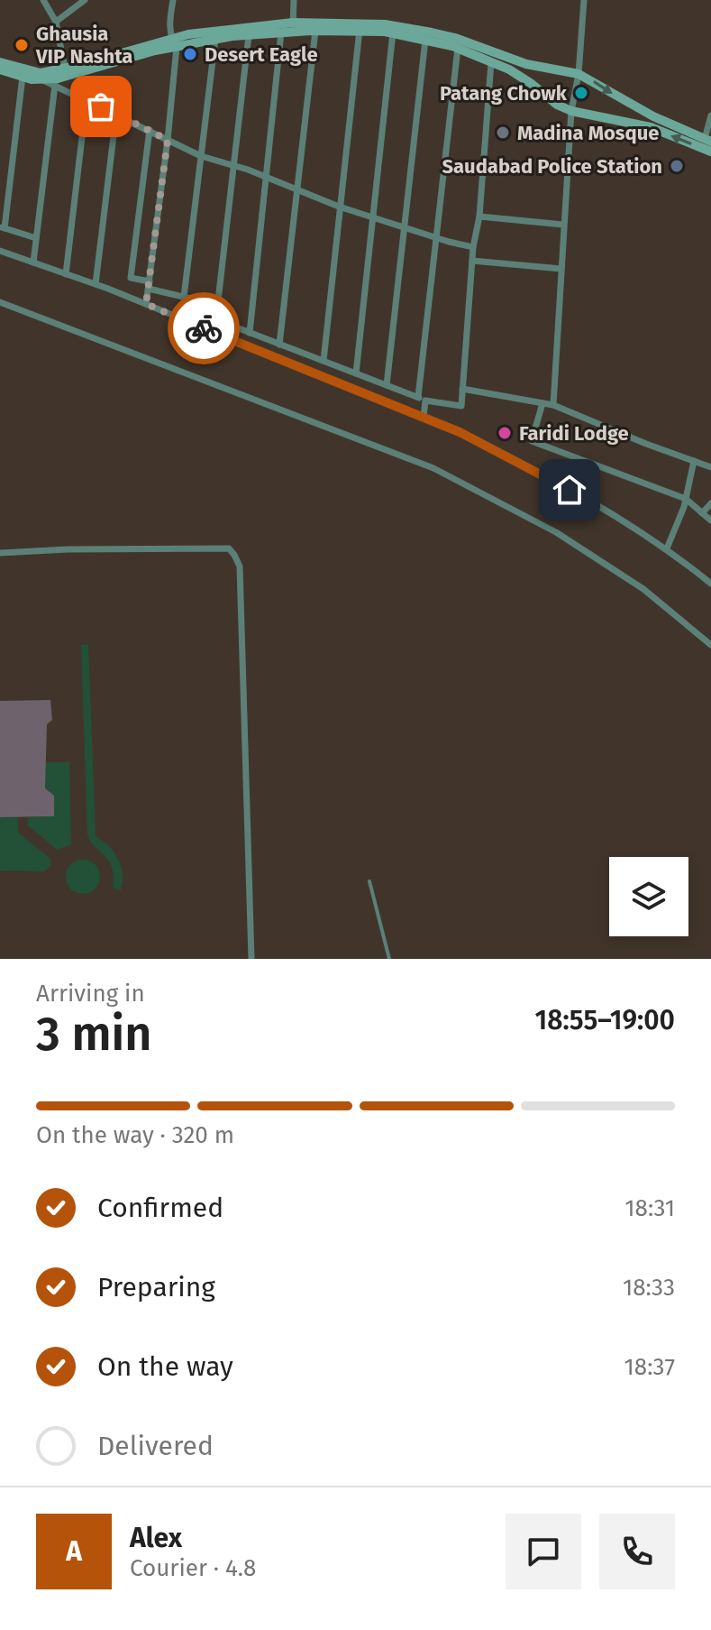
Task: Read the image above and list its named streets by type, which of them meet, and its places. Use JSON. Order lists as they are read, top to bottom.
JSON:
{
  "places": [
    "Ghausia VIP Nashta",
    "Desert Eagle",
    "Patang Chowk",
    "Madina Mosque",
    "Saudabad Police Station",
    "Faridi Lodge"
  ],
  "page": {
    "heading": ["3 min", "Arriving in", "18:55–19:00"],
    "panel": ["Alex", "Courier · 4.8"],
    "bar": "On the way · 320 m",
    "list": [
      ["Confirmed", "18:31"],
      ["Preparing", "18:33"],
      ["On the way", "18:37"],
      "Delivered"
    ],
    "round": "A"
  }
}
